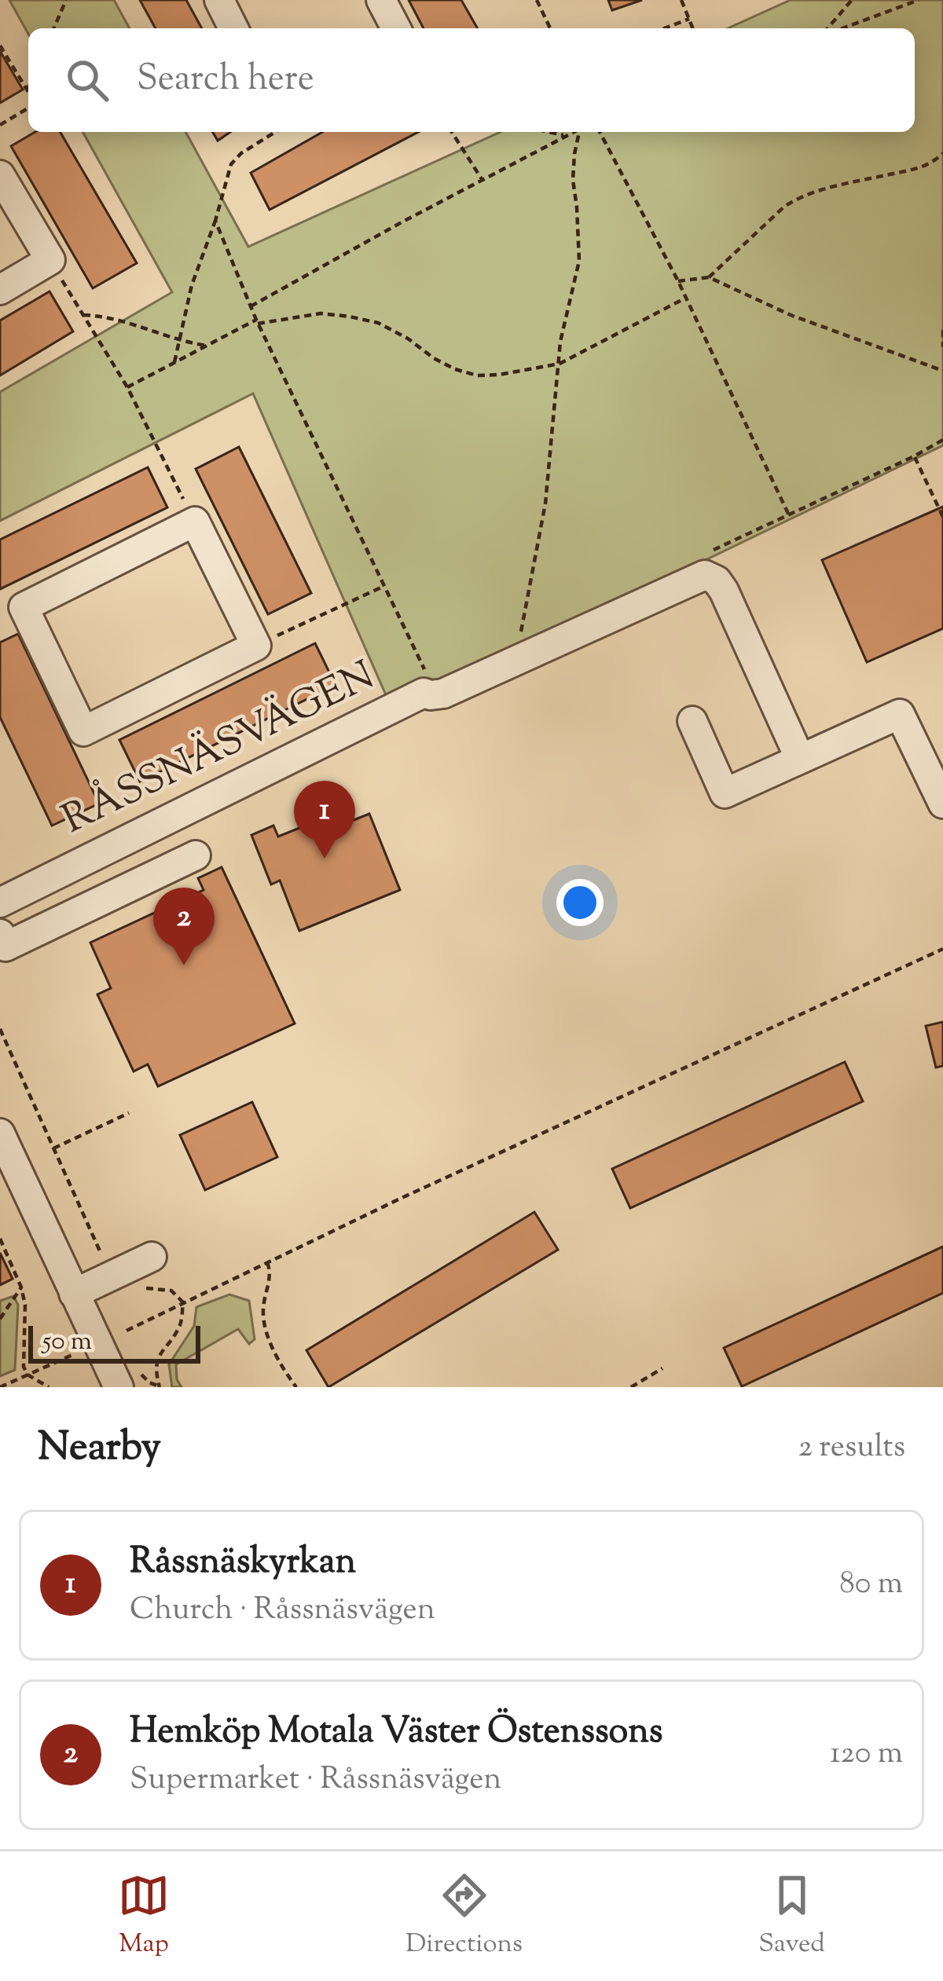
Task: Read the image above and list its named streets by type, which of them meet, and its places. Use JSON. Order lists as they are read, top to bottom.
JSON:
{
  "streets": {
    "street": ["RÅSSNÄSVÄGEN"]
  },
  "scale_bar": "50 m",
  "page": {
    "search": "Search here",
    "pins": ["1", "2"],
    "scale": "50 m",
    "heading": ["Nearby", "2 results"],
    "list": [
      {
        "mark": "1",
        "name": "Råssnäskyrkan",
        "note": "Church · Råssnäsvägen",
        "value": "80 m"
      },
      {
        "mark": "2",
        "name": "Hemköp Motala Väster Östenssons",
        "note": "Supermarket · Råssnäsvägen",
        "value": "120 m"
      }
    ],
    "nav": ["Map", "Directions", "Saved"]
  }
}
